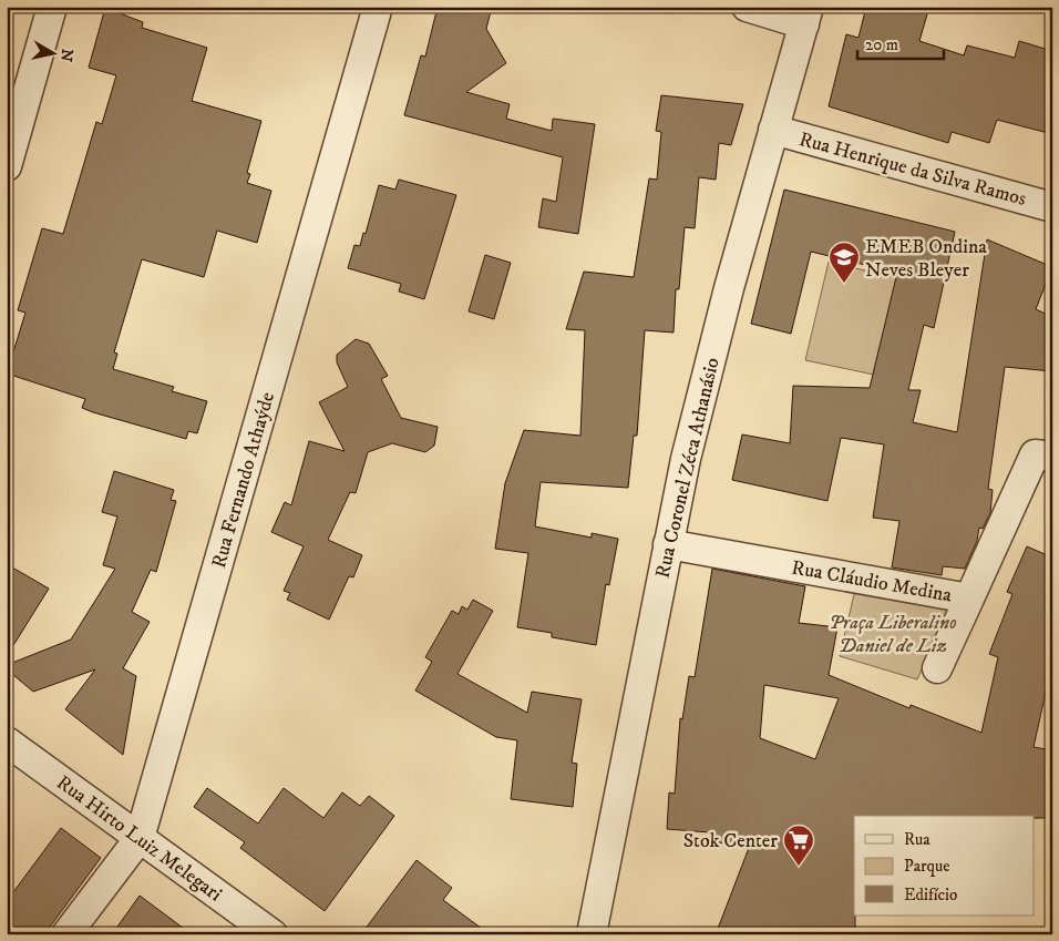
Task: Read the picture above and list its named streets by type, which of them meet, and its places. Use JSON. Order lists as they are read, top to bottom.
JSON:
{
  "streets": {
    "street": [
      "Rua Henrique da Silva Ramos",
      "Rua Coronel Zéca Athanásio",
      "Rua Fernando Athaýde",
      "Rua Cláudio Medina",
      "Rua Hirto Luiz Melegari"
    ]
  },
  "crossings": [
    ["Rua Henrique da Silva Ramos", "Rua Coronel Zéca Athanásio"],
    ["Rua Coronel Zéca Athanásio", "Rua Cláudio Medina"],
    ["Rua Fernando Athaýde", "Rua Hirto Luiz Melegari"]
  ],
  "parks": ["Praça Liberalino Daniel de Liz"],
  "places": {
    "school or university": ["EMEB Ondina Neves Bleyer"],
    "supermarket": ["Stok Center"]
  },
  "legend": ["Rua", "Parque", "Edifício"],
  "scale_bar": "20 m",
  "north": "right"
}
